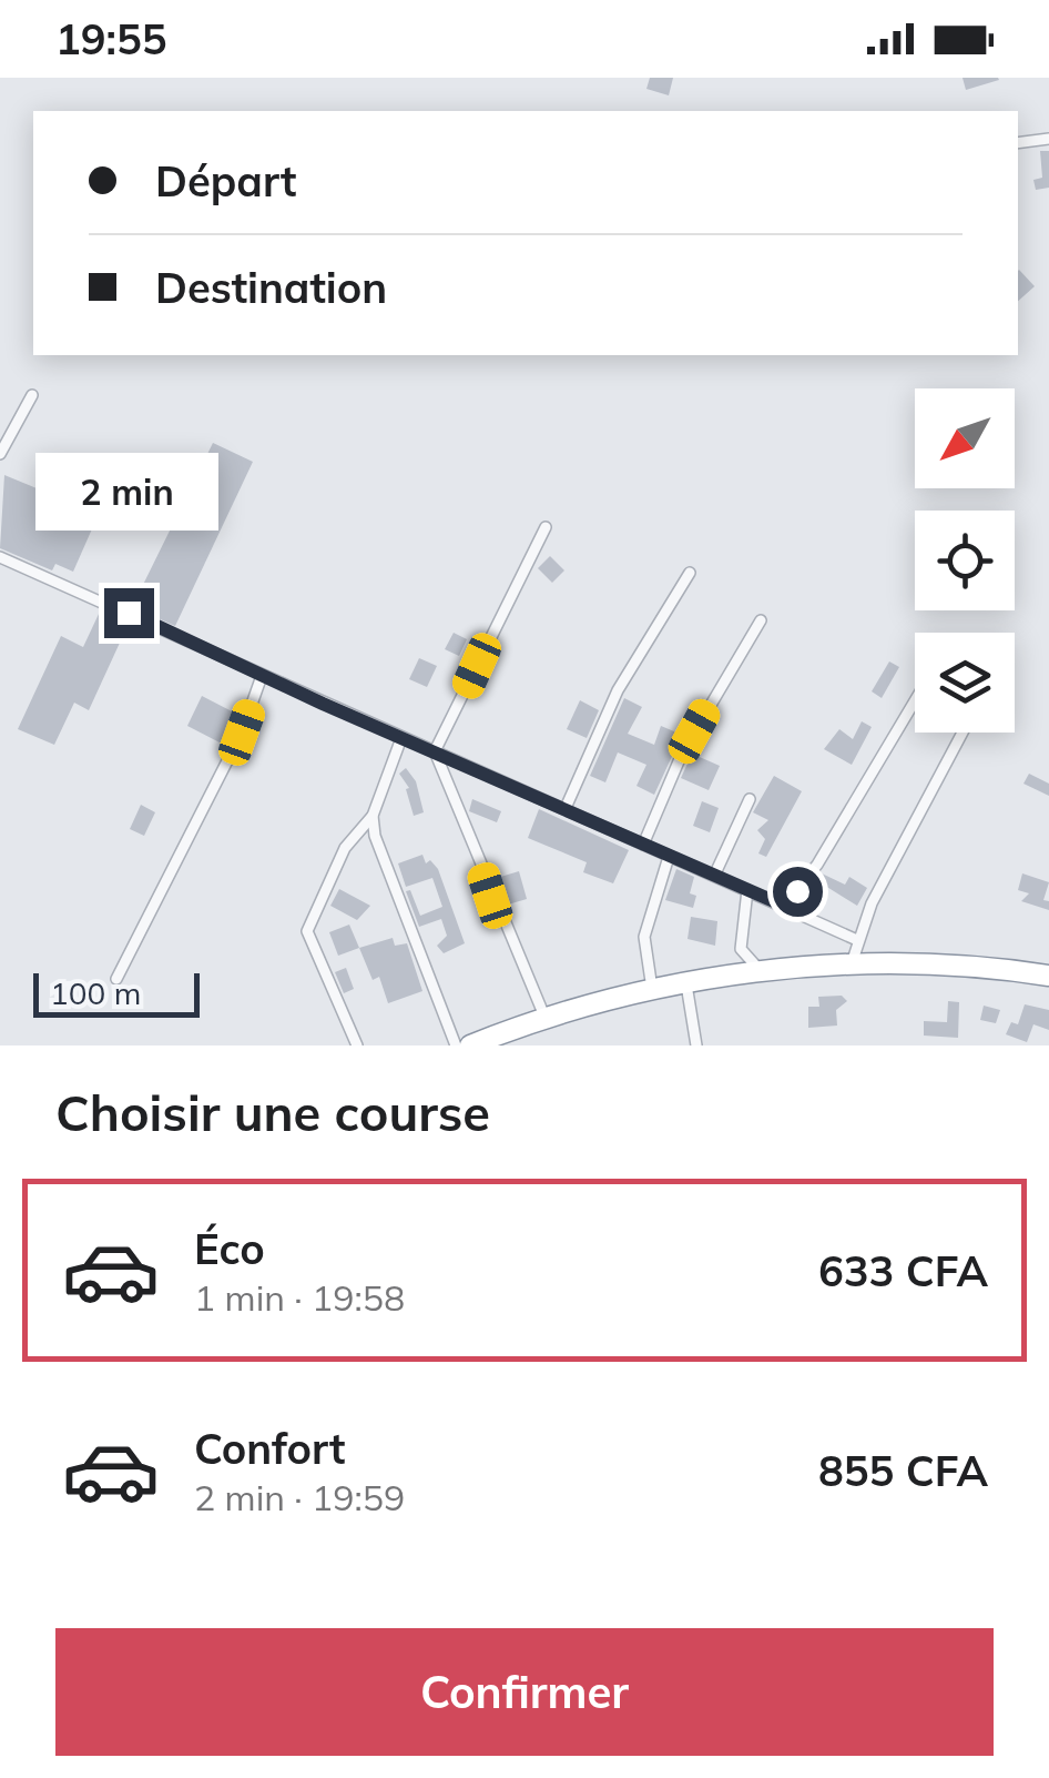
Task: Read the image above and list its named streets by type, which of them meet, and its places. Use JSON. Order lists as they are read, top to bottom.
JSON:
{
  "scale_bar": "100 m",
  "north": "bottom left",
  "page": {
    "status": "19:55",
    "banner": ["Départ", "Destination"],
    "bubble": "2 min",
    "scale": "100 m",
    "heading": "Choisir une course",
    "list": [
      {
        "name": "Éco",
        "note": "1 min · 19:58",
        "value": "633 CFA"
      },
      {
        "name": "Confort",
        "note": "2 min · 19:59",
        "value": "855 CFA"
      }
    ],
    "buttons": "Confirmer"
  }
}
